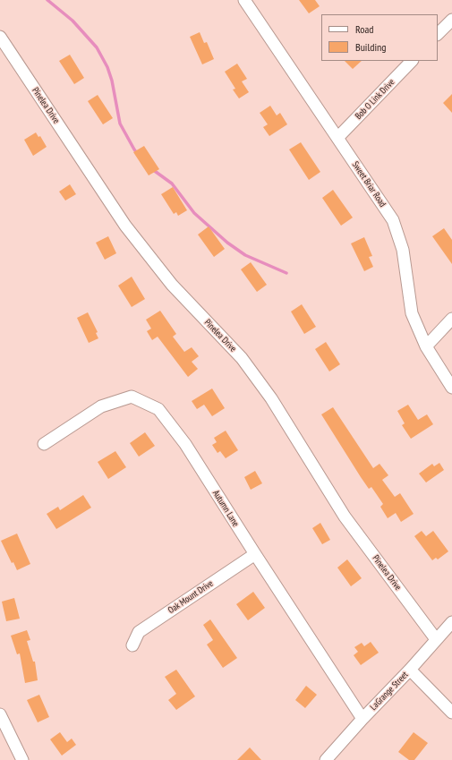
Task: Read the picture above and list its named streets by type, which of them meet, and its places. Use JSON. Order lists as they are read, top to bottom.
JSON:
{
  "streets": {
    "street": [
      "Bob O Link Drive",
      "Pinelea Drive",
      "Sweet Briar Road",
      "Autumn Lane",
      "Oak Mount Drive",
      "LaGrange Street"
    ]
  },
  "crossings": [
    ["Bob O Link Drive", "Sweet Briar Road"],
    ["Pinelea Drive", "LaGrange Street"],
    ["Autumn Lane", "Oak Mount Drive"],
    ["Autumn Lane", "LaGrange Street"]
  ],
  "legend": ["Road", "Building"]
}
